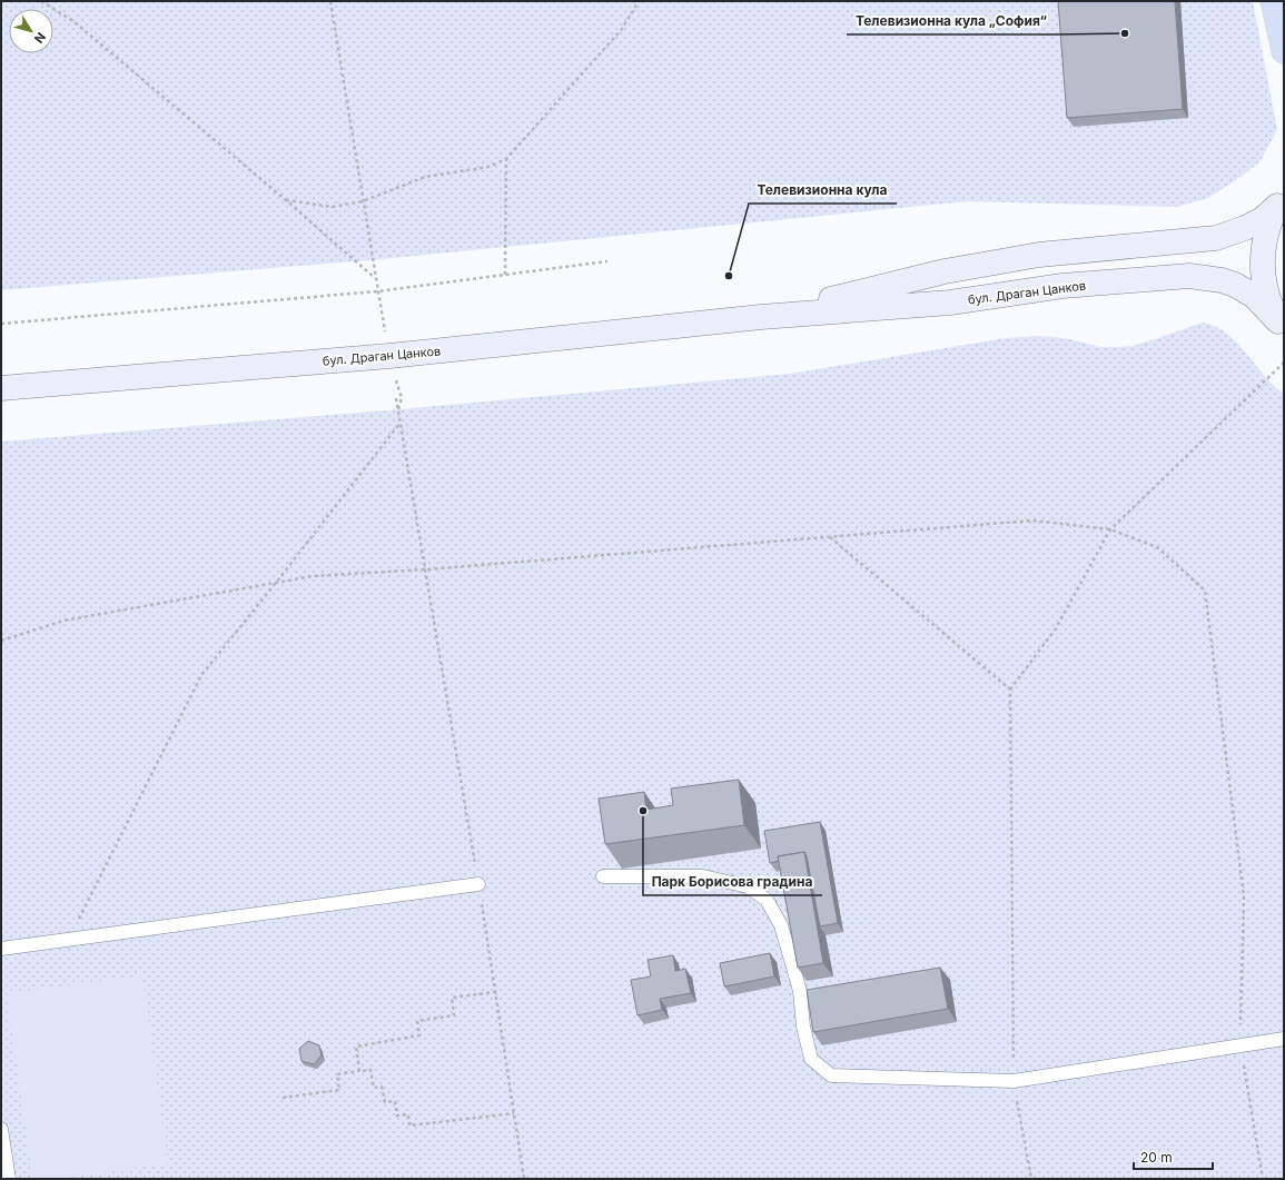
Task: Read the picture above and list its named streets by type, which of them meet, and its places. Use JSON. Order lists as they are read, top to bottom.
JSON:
{
  "streets": {
    "main road": ["бул. Драган Цанков"]
  },
  "places": ["Телевизионна кула „София“", "Телевизионна кула", "Парк Борисова градина"],
  "scale_bar": "20 m",
  "north": "bottom right"
}
